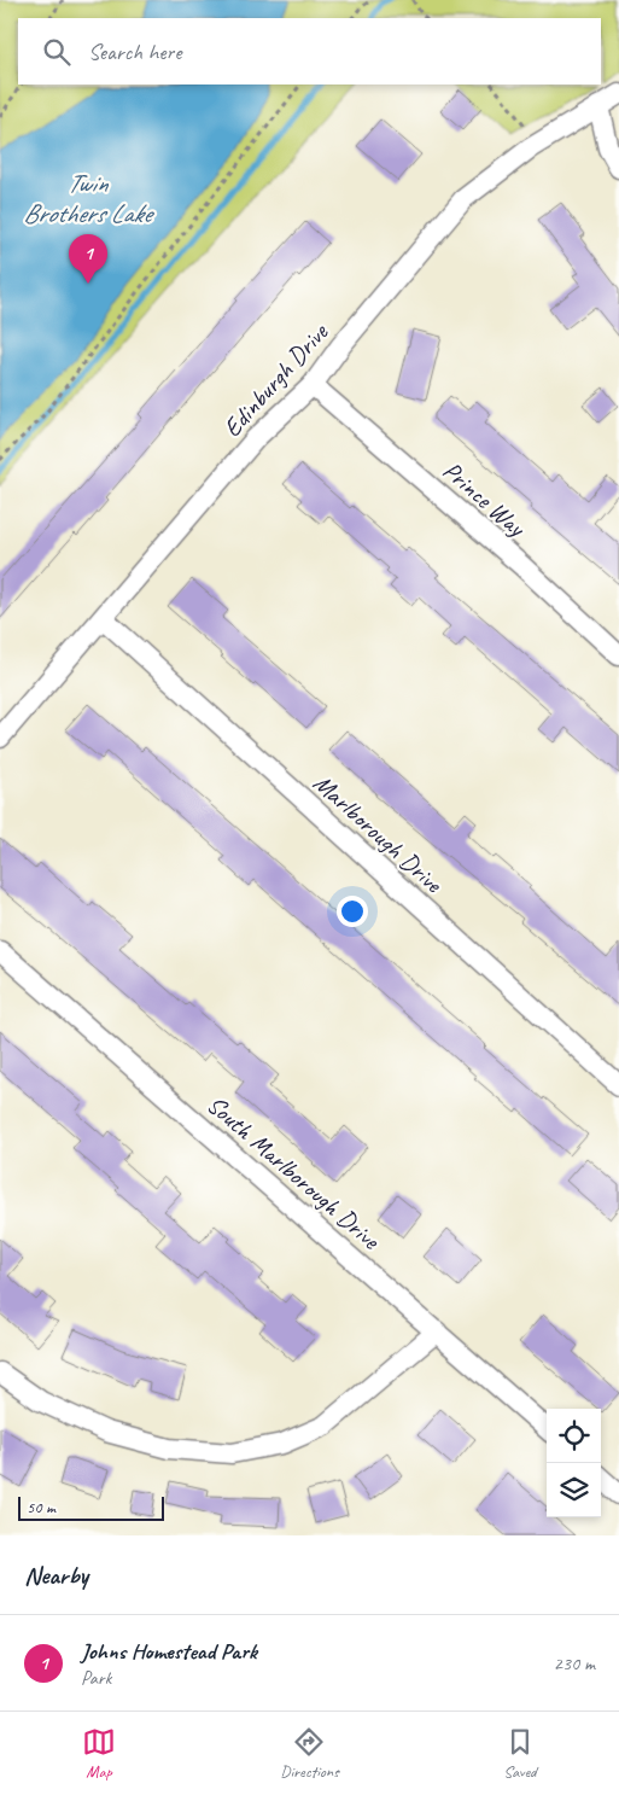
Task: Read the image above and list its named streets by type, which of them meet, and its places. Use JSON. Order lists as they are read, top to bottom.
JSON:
{
  "streets": {
    "street": [
      "Edinburgh Drive",
      "Prince Way",
      "Marlborough Drive",
      "South Marlborough Drive"
    ]
  },
  "crossings": [
    ["Edinburgh Drive", "Prince Way"],
    ["Edinburgh Drive", "Marlborough Drive"]
  ],
  "water": ["Twin Brothers Lake"],
  "scale_bar": "50 m",
  "page": {
    "search": "Search here",
    "pins": "1",
    "scale": "50 m",
    "heading": "Nearby",
    "list": [
      {
        "mark": "1",
        "name": "Johns Homestead Park",
        "note": "Park",
        "value": "230 m"
      }
    ],
    "nav": ["Map", "Directions", "Saved"]
  }
}
